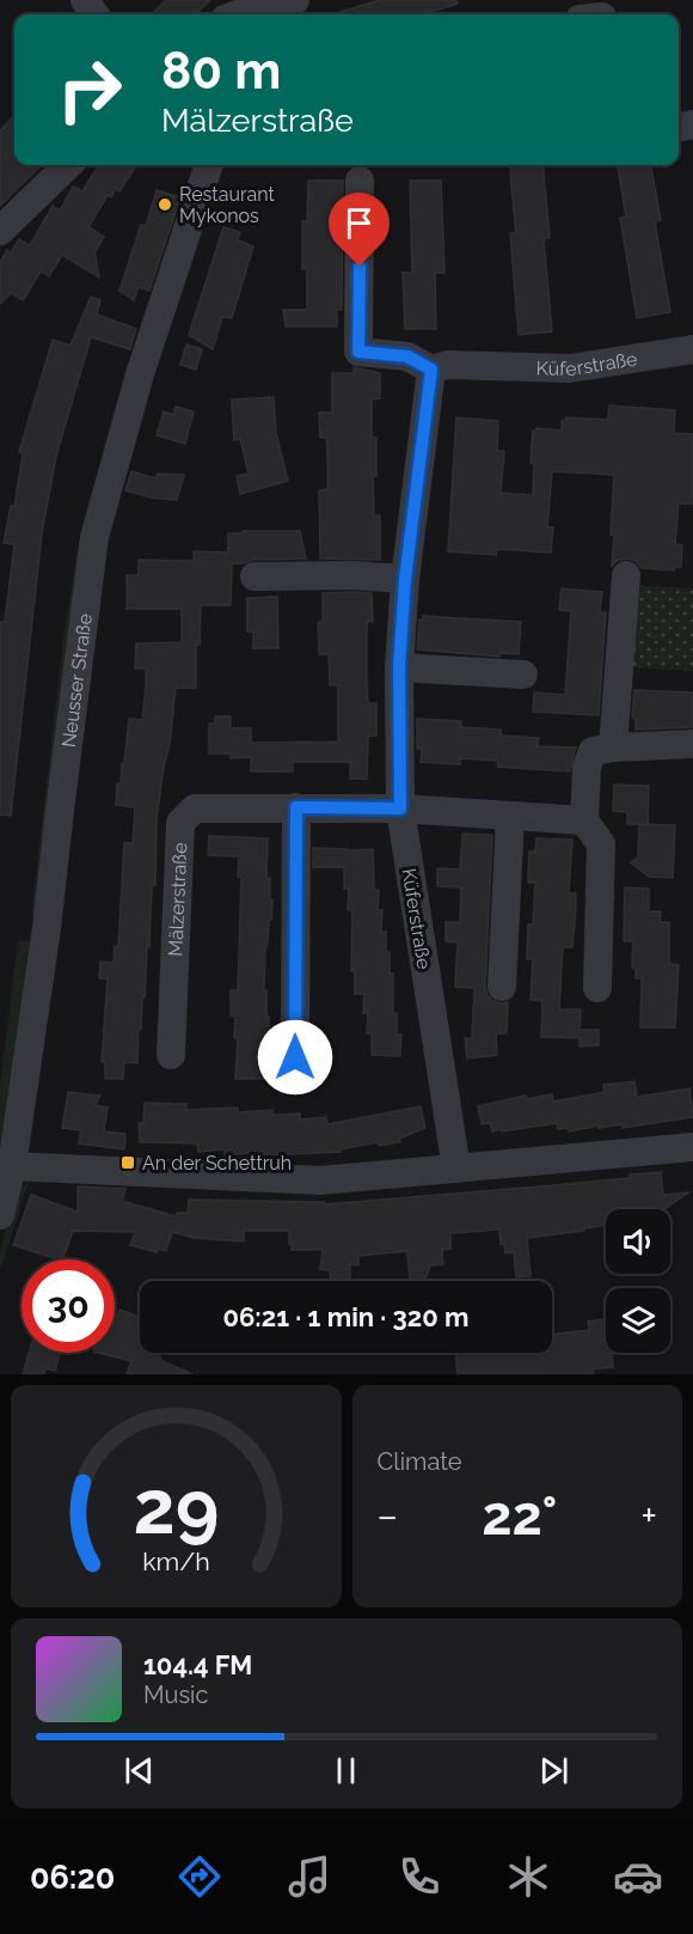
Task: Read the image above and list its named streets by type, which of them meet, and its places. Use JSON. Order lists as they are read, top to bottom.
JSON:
{
  "streets": {
    "street": ["Küferstraße", "Neusser Straße", "Mälzerstraße"]
  },
  "crossings": [
    ["Küferstraße", "Mälzerstraße"]
  ],
  "places": {
    "other": ["Restaurant Mykonos"],
    "transit": ["An der Schettruh"]
  },
  "page": {
    "turn": ["80 m", "Mälzerstraße"],
    "limit": "30",
    "trip": "06:21 · 1 min · 320 m",
    "tile": "Climate",
    "heat": ["−", "22°", "+"],
    "song": ["104.4 FM", "Music"],
    "tabs": "06:20",
    "gauge": ["29", "km/h"]
  }
}
